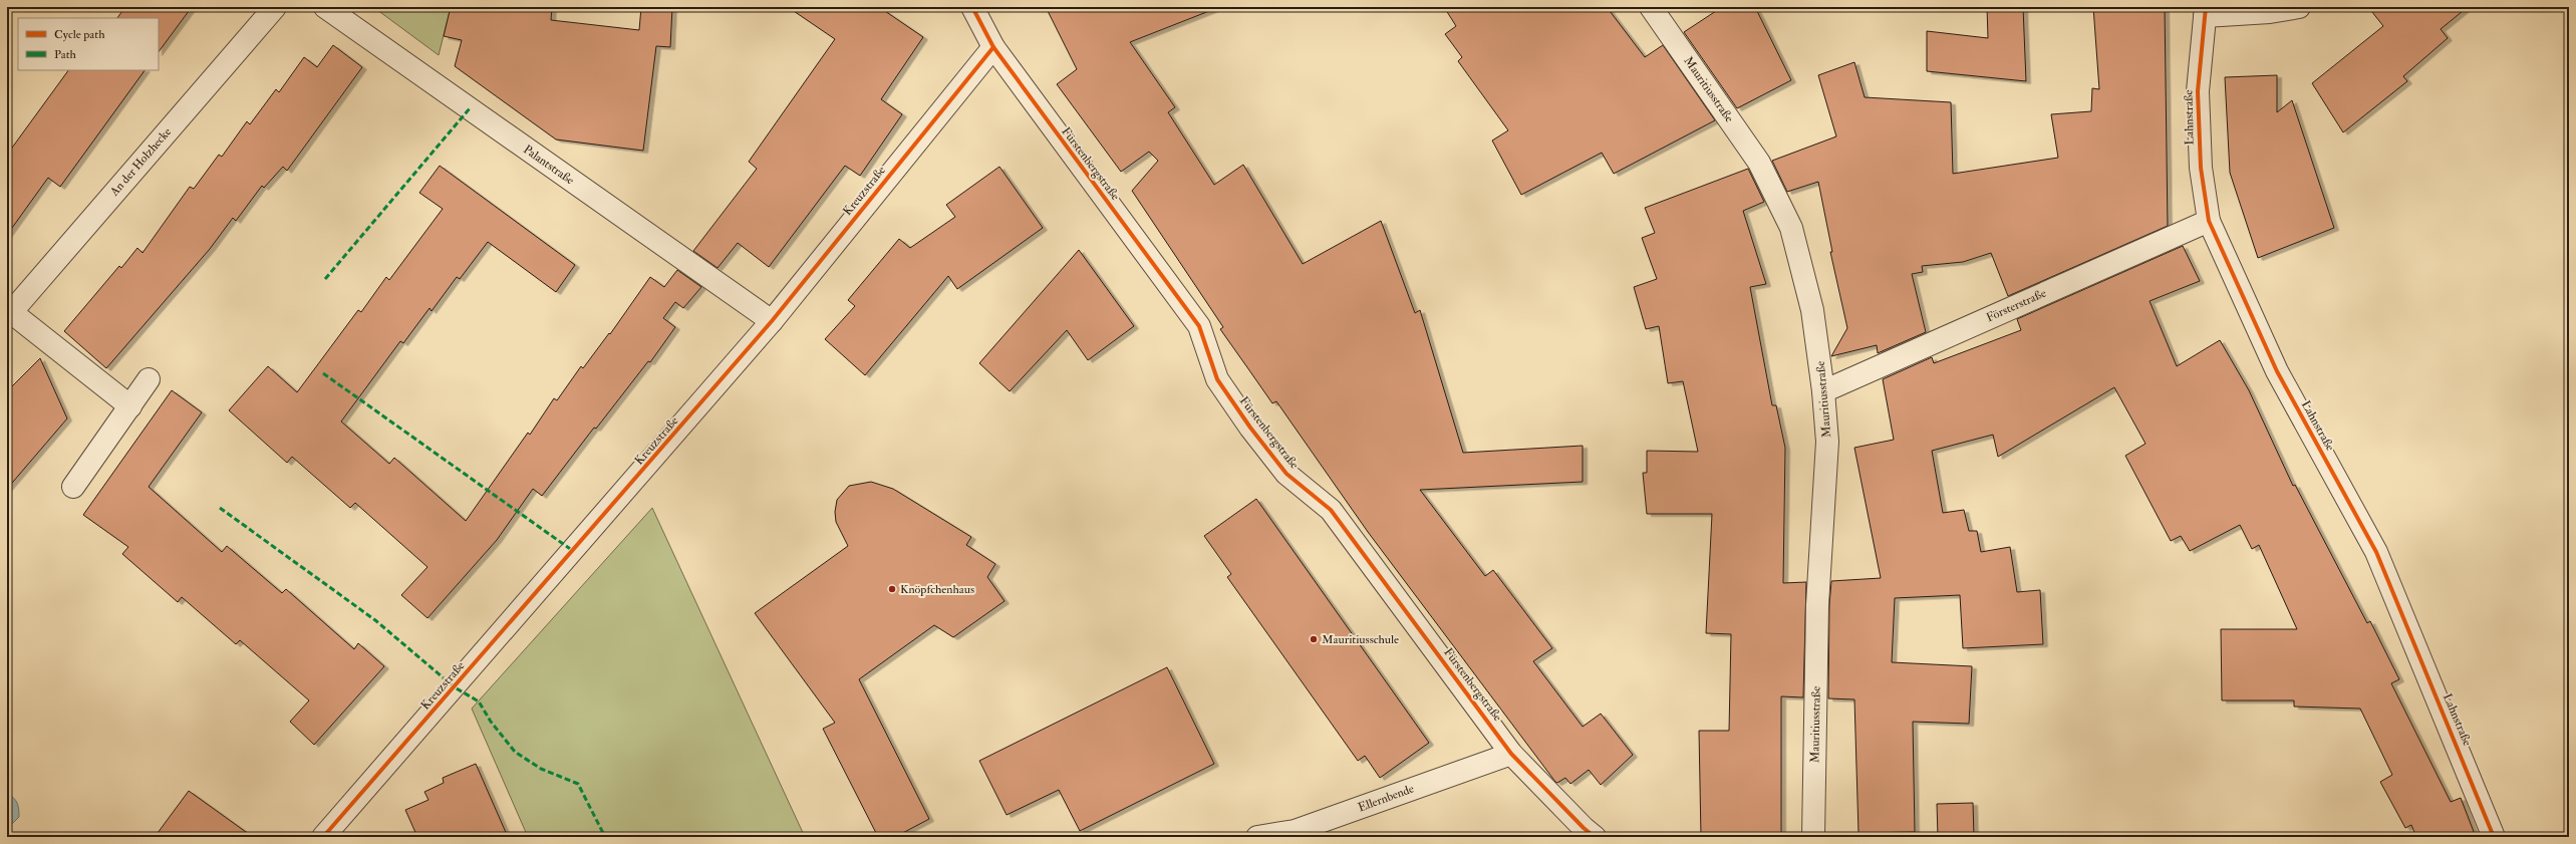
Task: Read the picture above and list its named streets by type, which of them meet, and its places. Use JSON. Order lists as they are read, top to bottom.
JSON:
{
  "streets": {
    "street": [
      "Mauritiusstraße",
      "Lahnstraße",
      "An der Holzhecke",
      "Fürstenbergstraße",
      "Palantstraße",
      "Kreuzstraße",
      "Försterstraße",
      "Ellernbende"
    ]
  },
  "crossings": [
    ["Mauritiusstraße", "Försterstraße"],
    ["Lahnstraße", "Försterstraße"],
    ["Fürstenbergstraße", "Kreuzstraße"],
    ["Fürstenbergstraße", "Ellernbende"],
    ["Palantstraße", "Kreuzstraße"]
  ],
  "places": ["Knöpfchenhaus", "Mauritiusschule"],
  "legend": ["Cycle path", "Path"]
}
